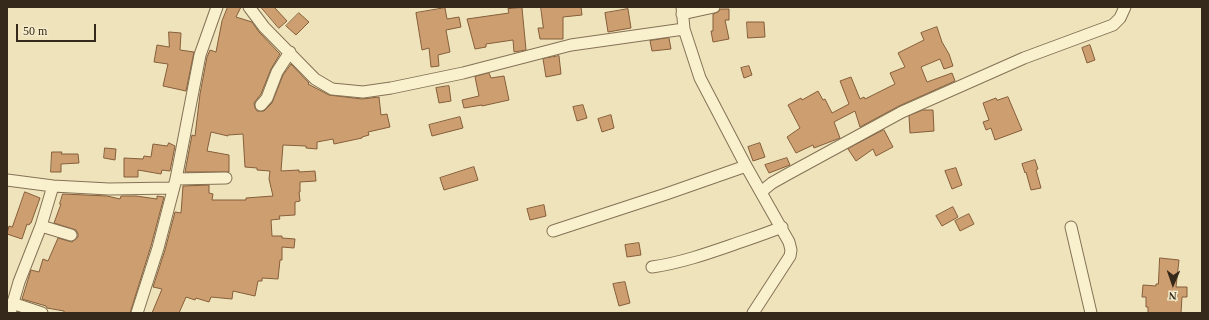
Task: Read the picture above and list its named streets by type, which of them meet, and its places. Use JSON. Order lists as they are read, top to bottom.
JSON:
{
  "scale_bar": "50 m",
  "north": "bottom"
}
